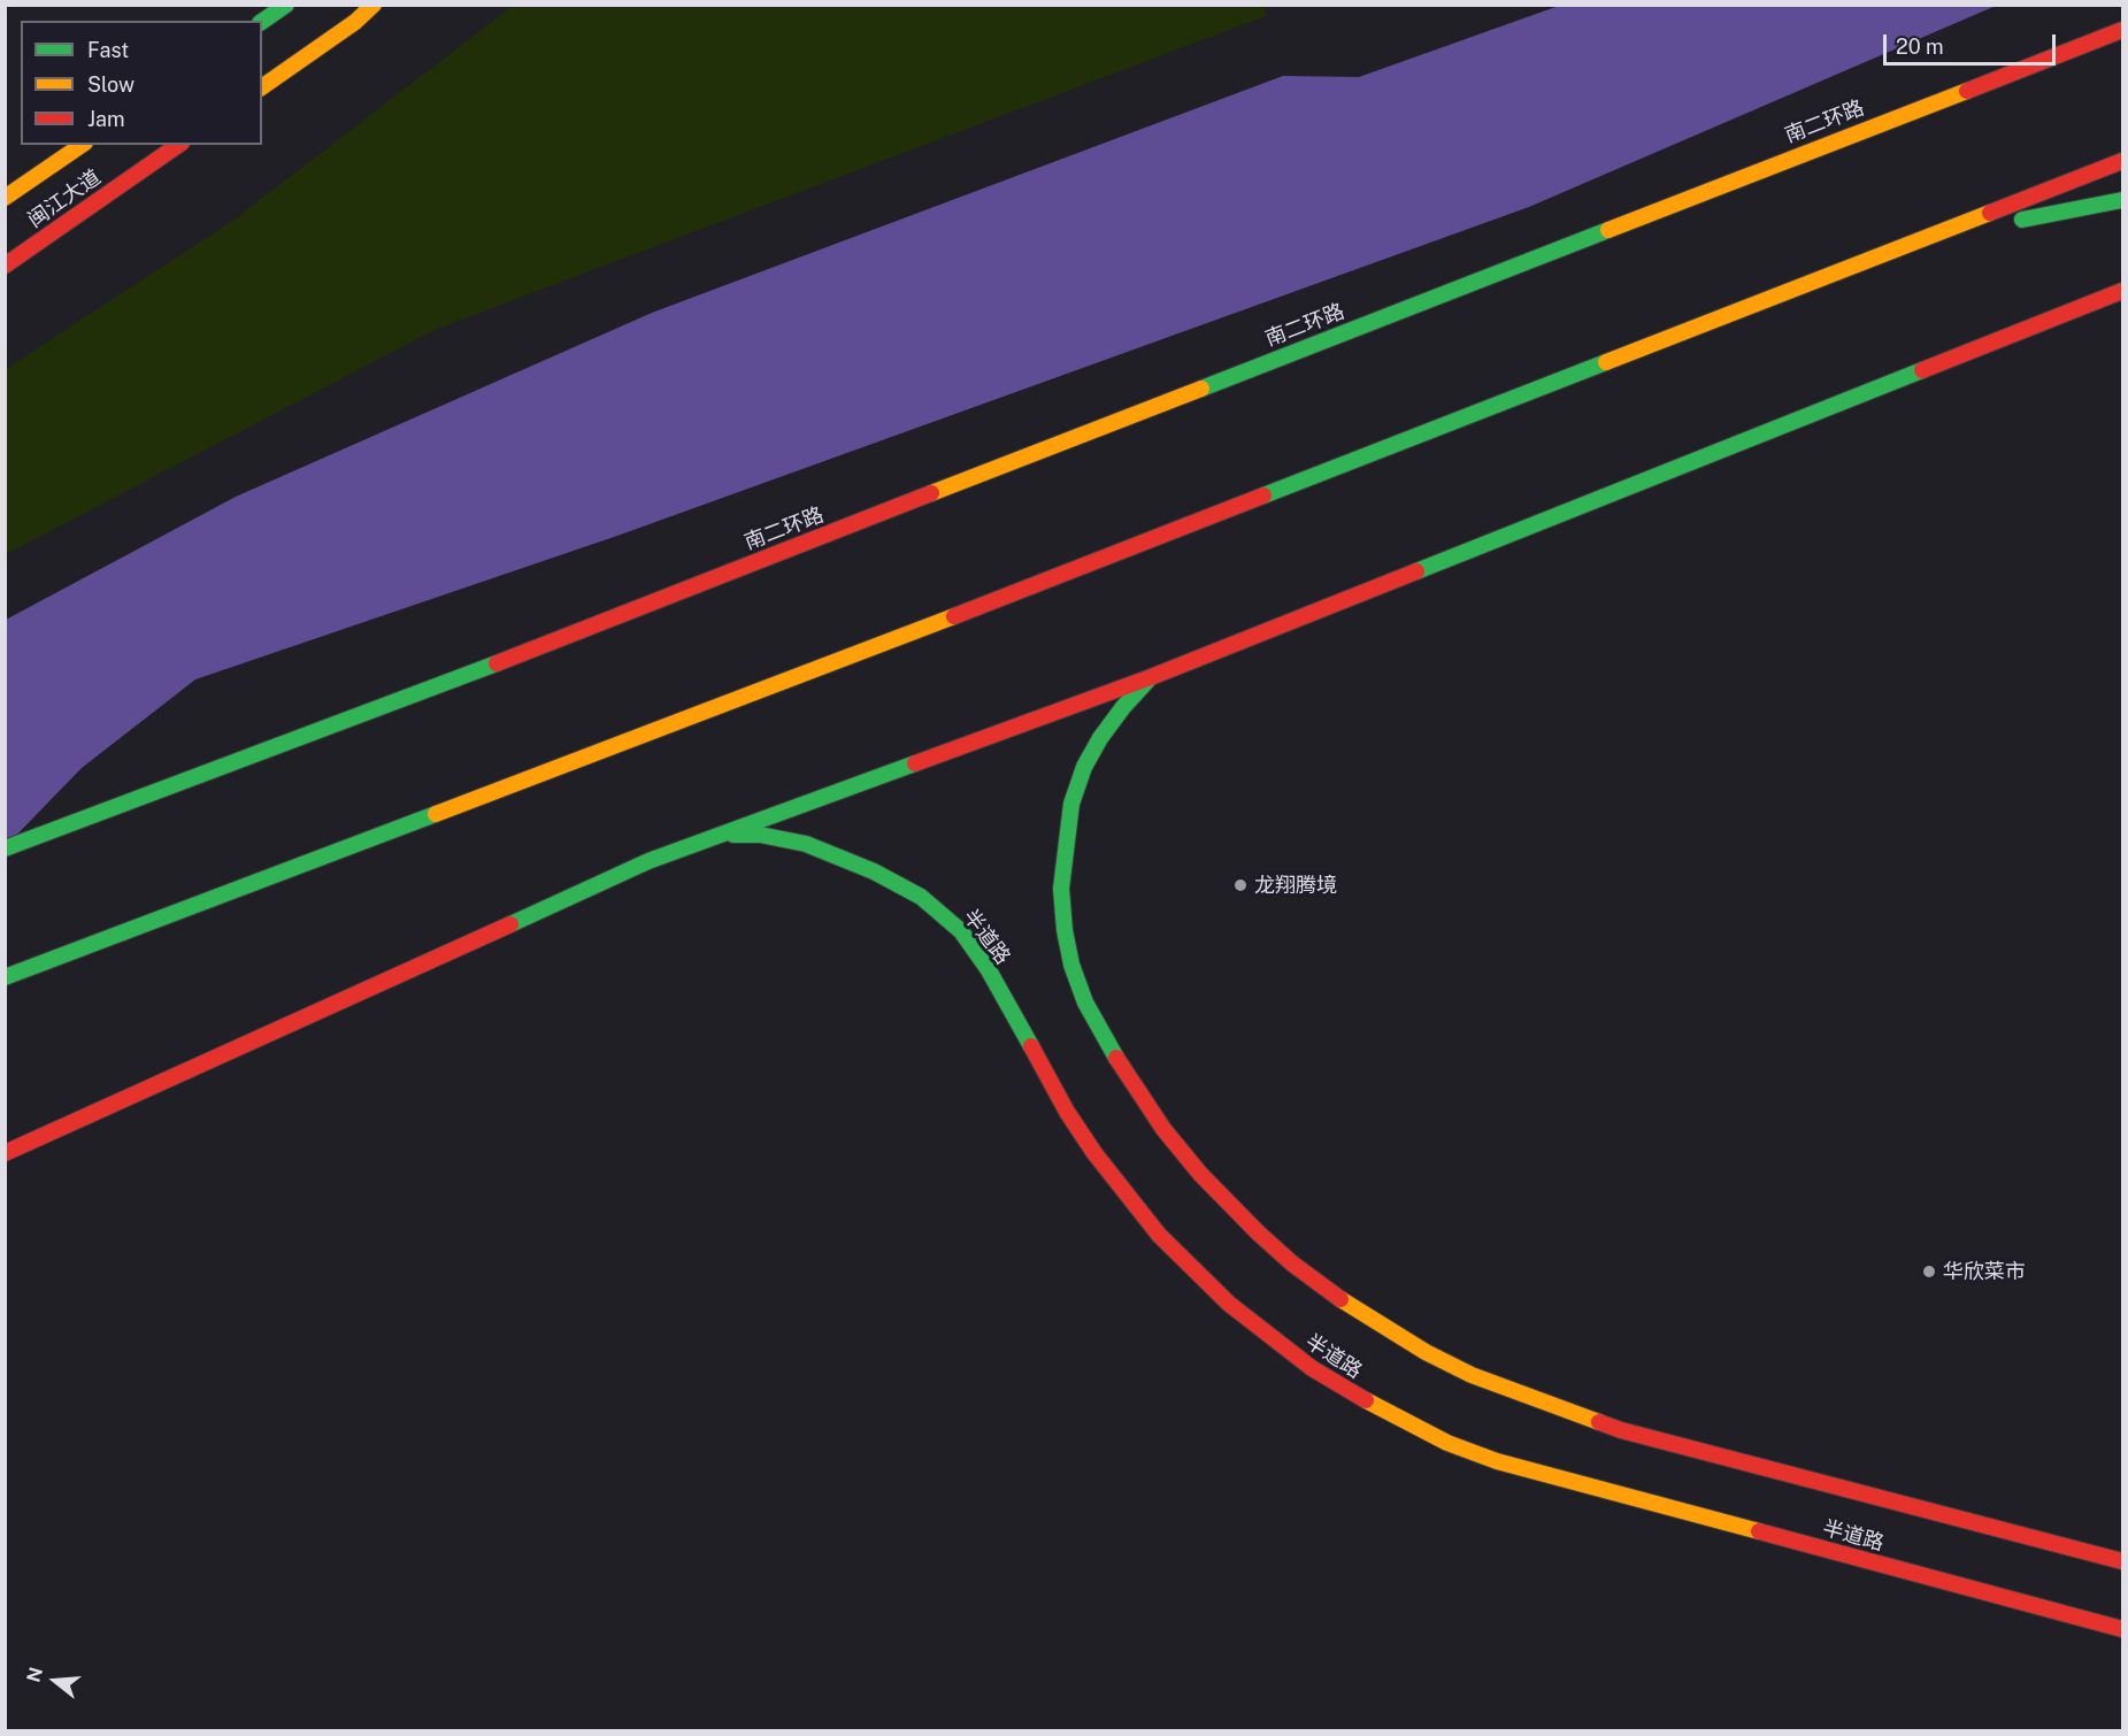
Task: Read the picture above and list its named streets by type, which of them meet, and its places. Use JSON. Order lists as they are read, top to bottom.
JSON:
{
  "streets": {
    "main road": ["南二环路", "闽江大道", "半道路"]
  },
  "places": ["龙翔腾境", "华欣菜市"],
  "legend": ["Fast", "Slow", "Jam"],
  "scale_bar": "20 m",
  "north": "left"
}
